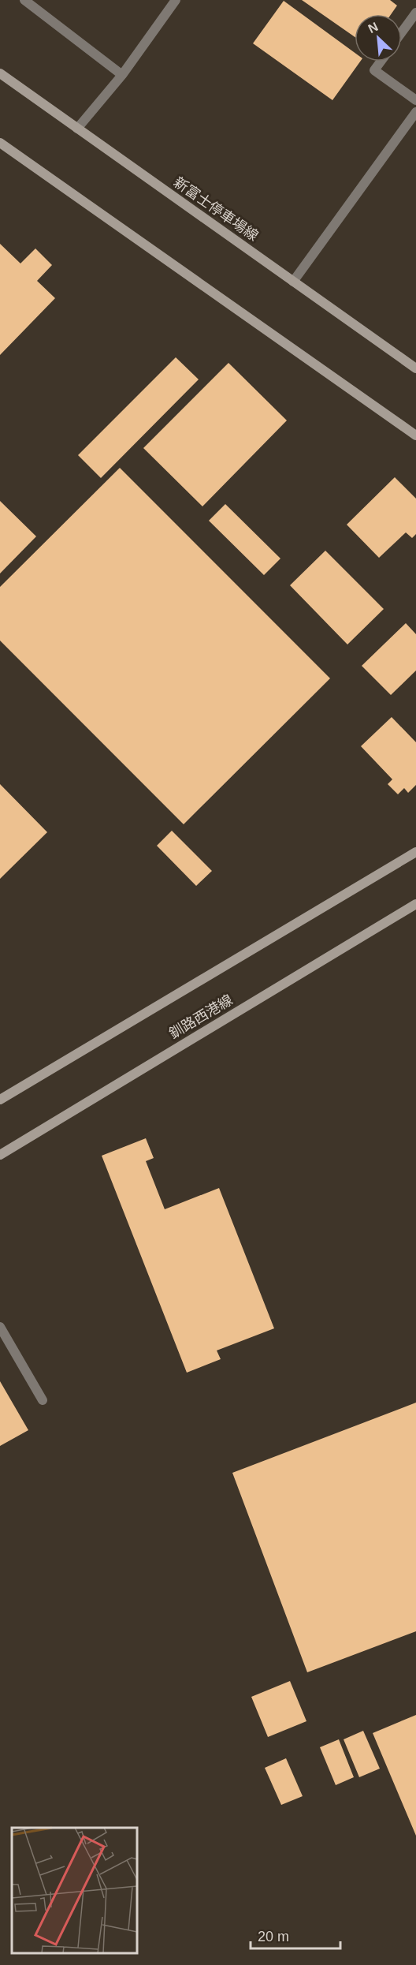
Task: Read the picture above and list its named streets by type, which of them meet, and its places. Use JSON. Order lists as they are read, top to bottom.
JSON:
{
  "streets": {
    "main road": ["新富士停車場線", "釧路西港線"]
  },
  "scale_bar": "20 m",
  "north": "top left"
}
